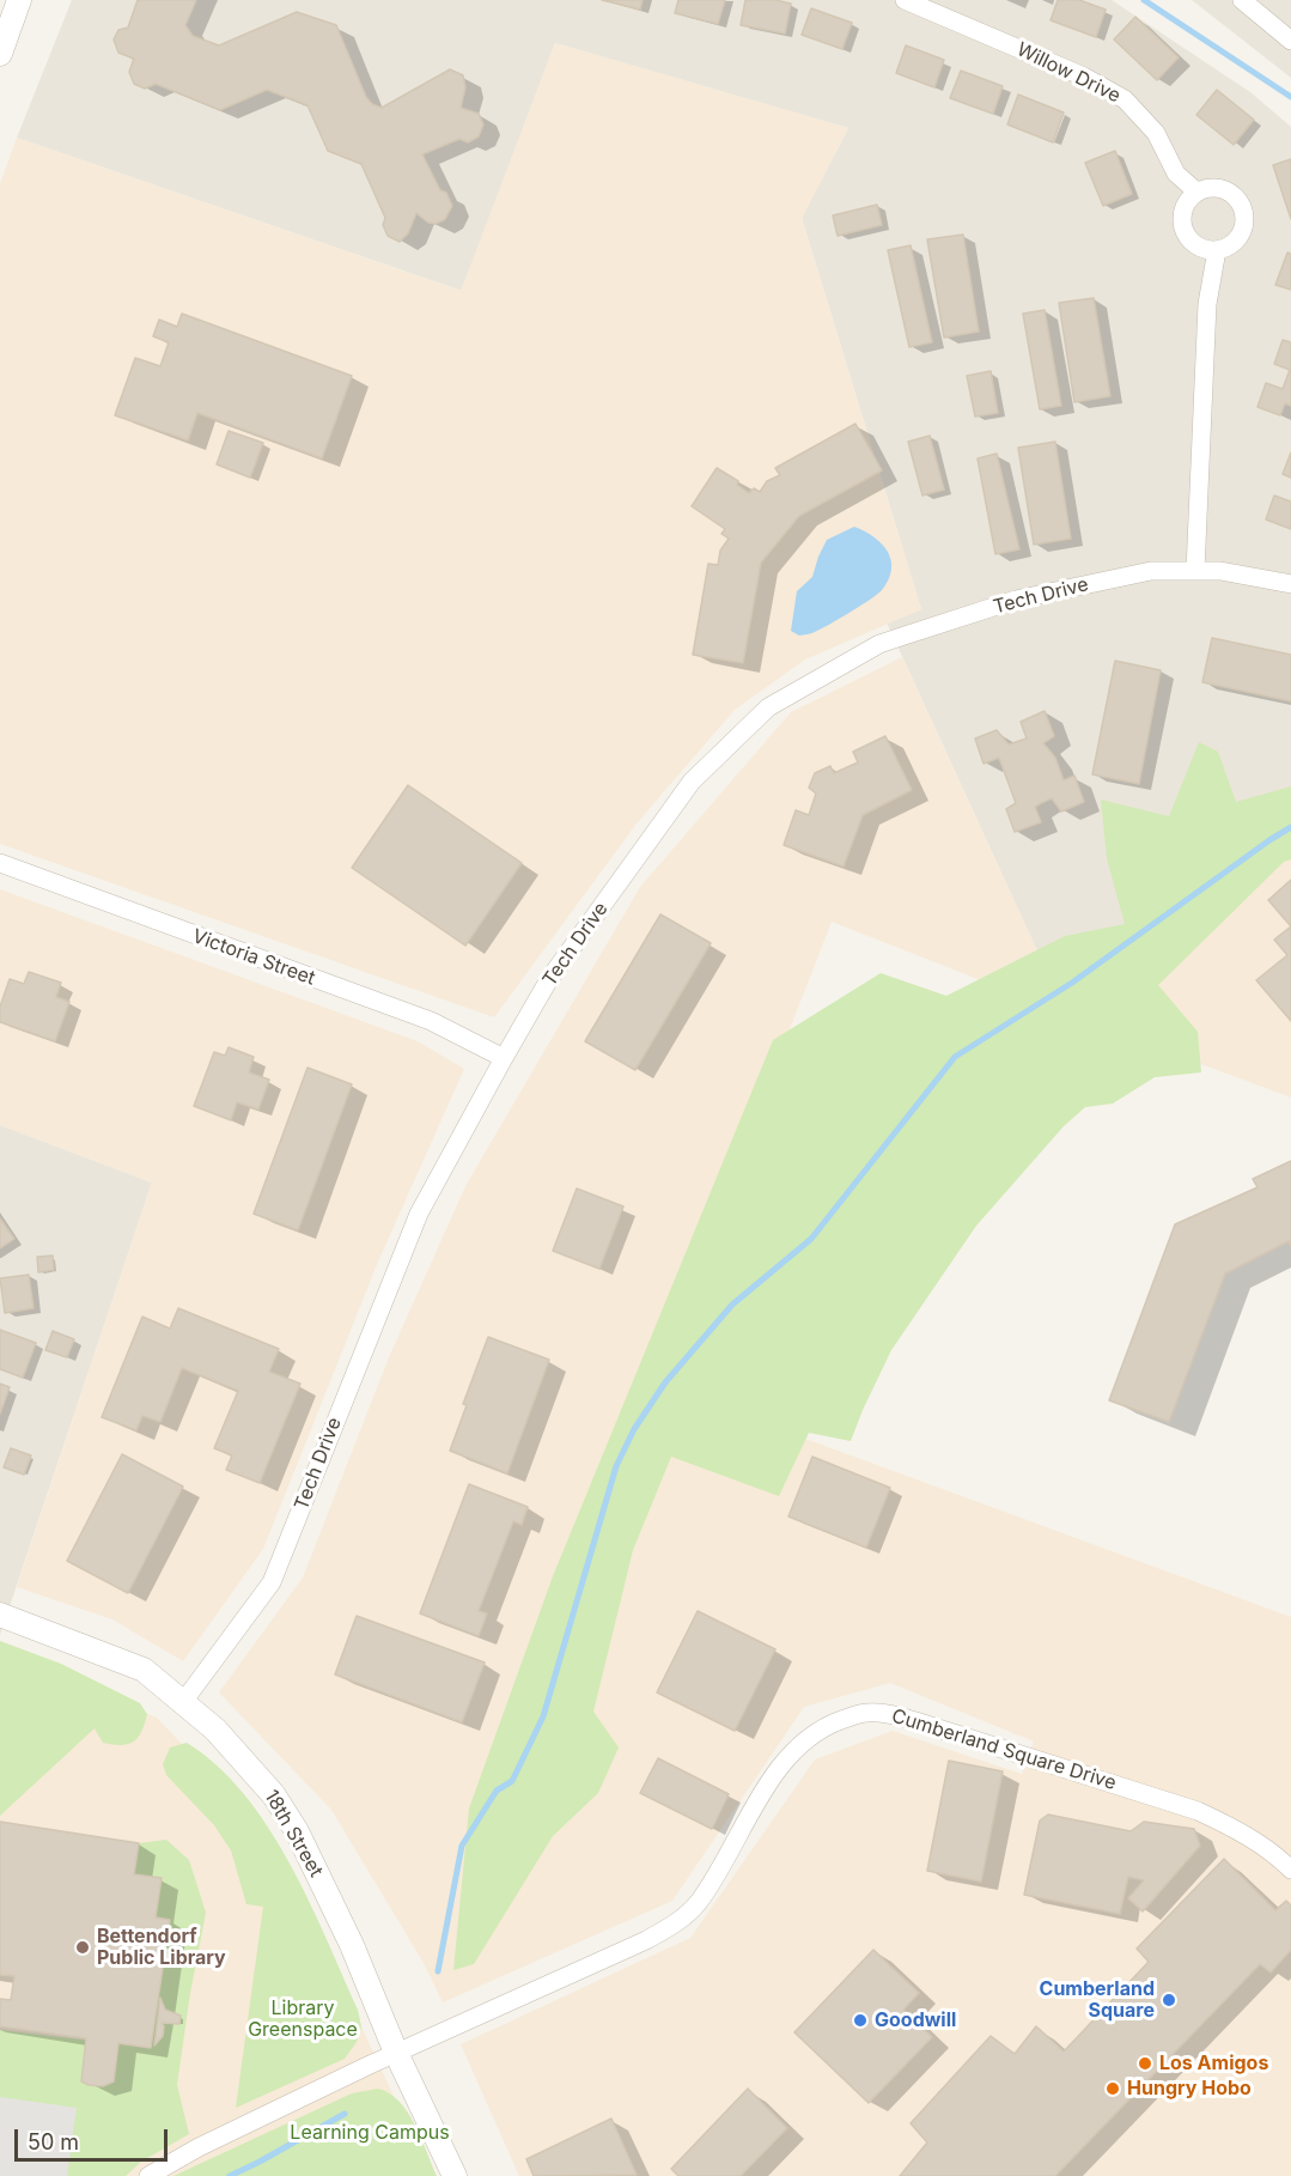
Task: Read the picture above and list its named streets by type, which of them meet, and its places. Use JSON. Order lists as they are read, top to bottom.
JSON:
{
  "streets": {
    "street": [
      "Willow Drive",
      "Tech Drive",
      "Victoria Street",
      "Cumberland Square Drive",
      "18th Street"
    ]
  },
  "crossings": [
    ["Tech Drive", "Victoria Street"],
    ["Tech Drive", "18th Street"],
    ["Cumberland Square Drive", "18th Street"]
  ],
  "parks": ["Library Greenspace", "Learning Campus"],
  "places": [
    "Bettendorf Public Library",
    "Cumberland Square",
    "Goodwill",
    "Los Amigos",
    "Hungry Hobo"
  ],
  "scale_bar": "50 m"
}
